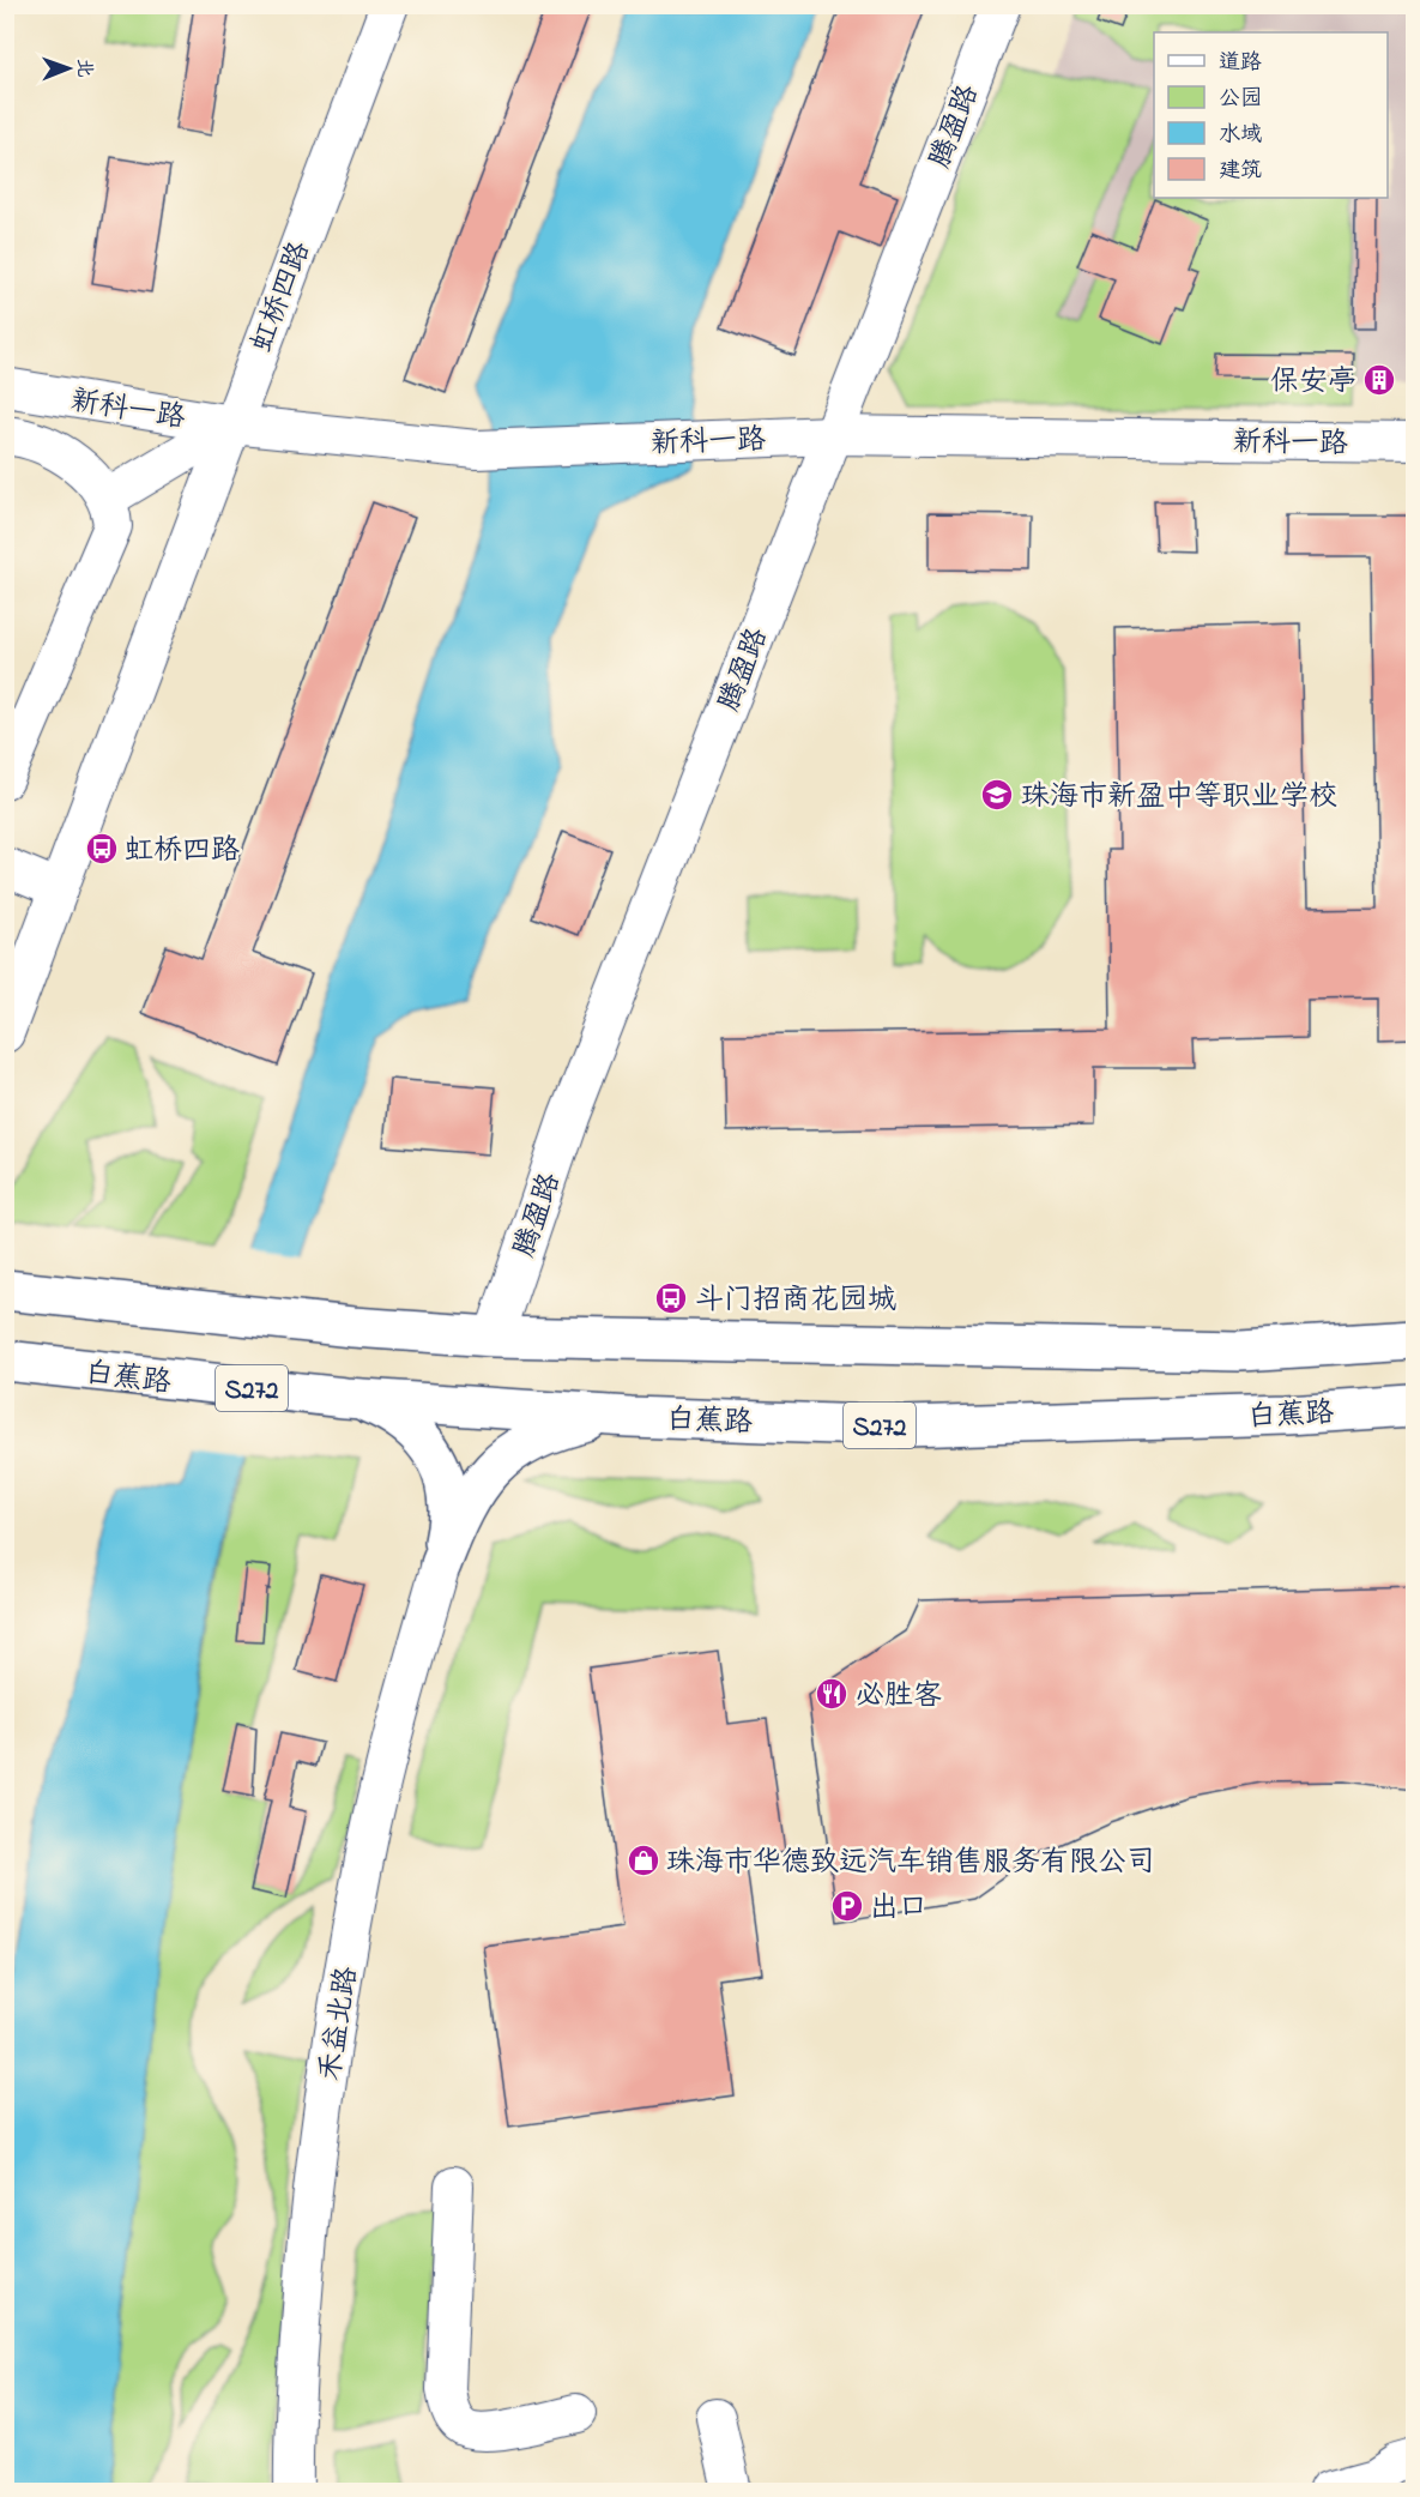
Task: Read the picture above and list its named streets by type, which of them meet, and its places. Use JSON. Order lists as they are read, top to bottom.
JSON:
{
  "streets": {
    "main road": ["白蕉路", "S272"],
    "street": [
      "腾盈路",
      "虹桥四路",
      "新科一路",
      "禾益北路"
    ]
  },
  "crossings": [
    ["腾盈路", "新科一路"],
    ["虹桥四路", "新科一路"]
  ],
  "places": {
    "building": ["保安亭"],
    "school or university": ["珠海市新盈中等职业学校"],
    "bus stop": ["虹桥四路", "斗门招商花园城"],
    "restaurant": ["必胜客"],
    "shop": ["珠海市华德致远汽车销售服务有限公司"],
    "parking": ["出口"]
  },
  "legend": [
    "道路",
    "公园",
    "水域",
    "建筑"
  ],
  "north": "right"
}
